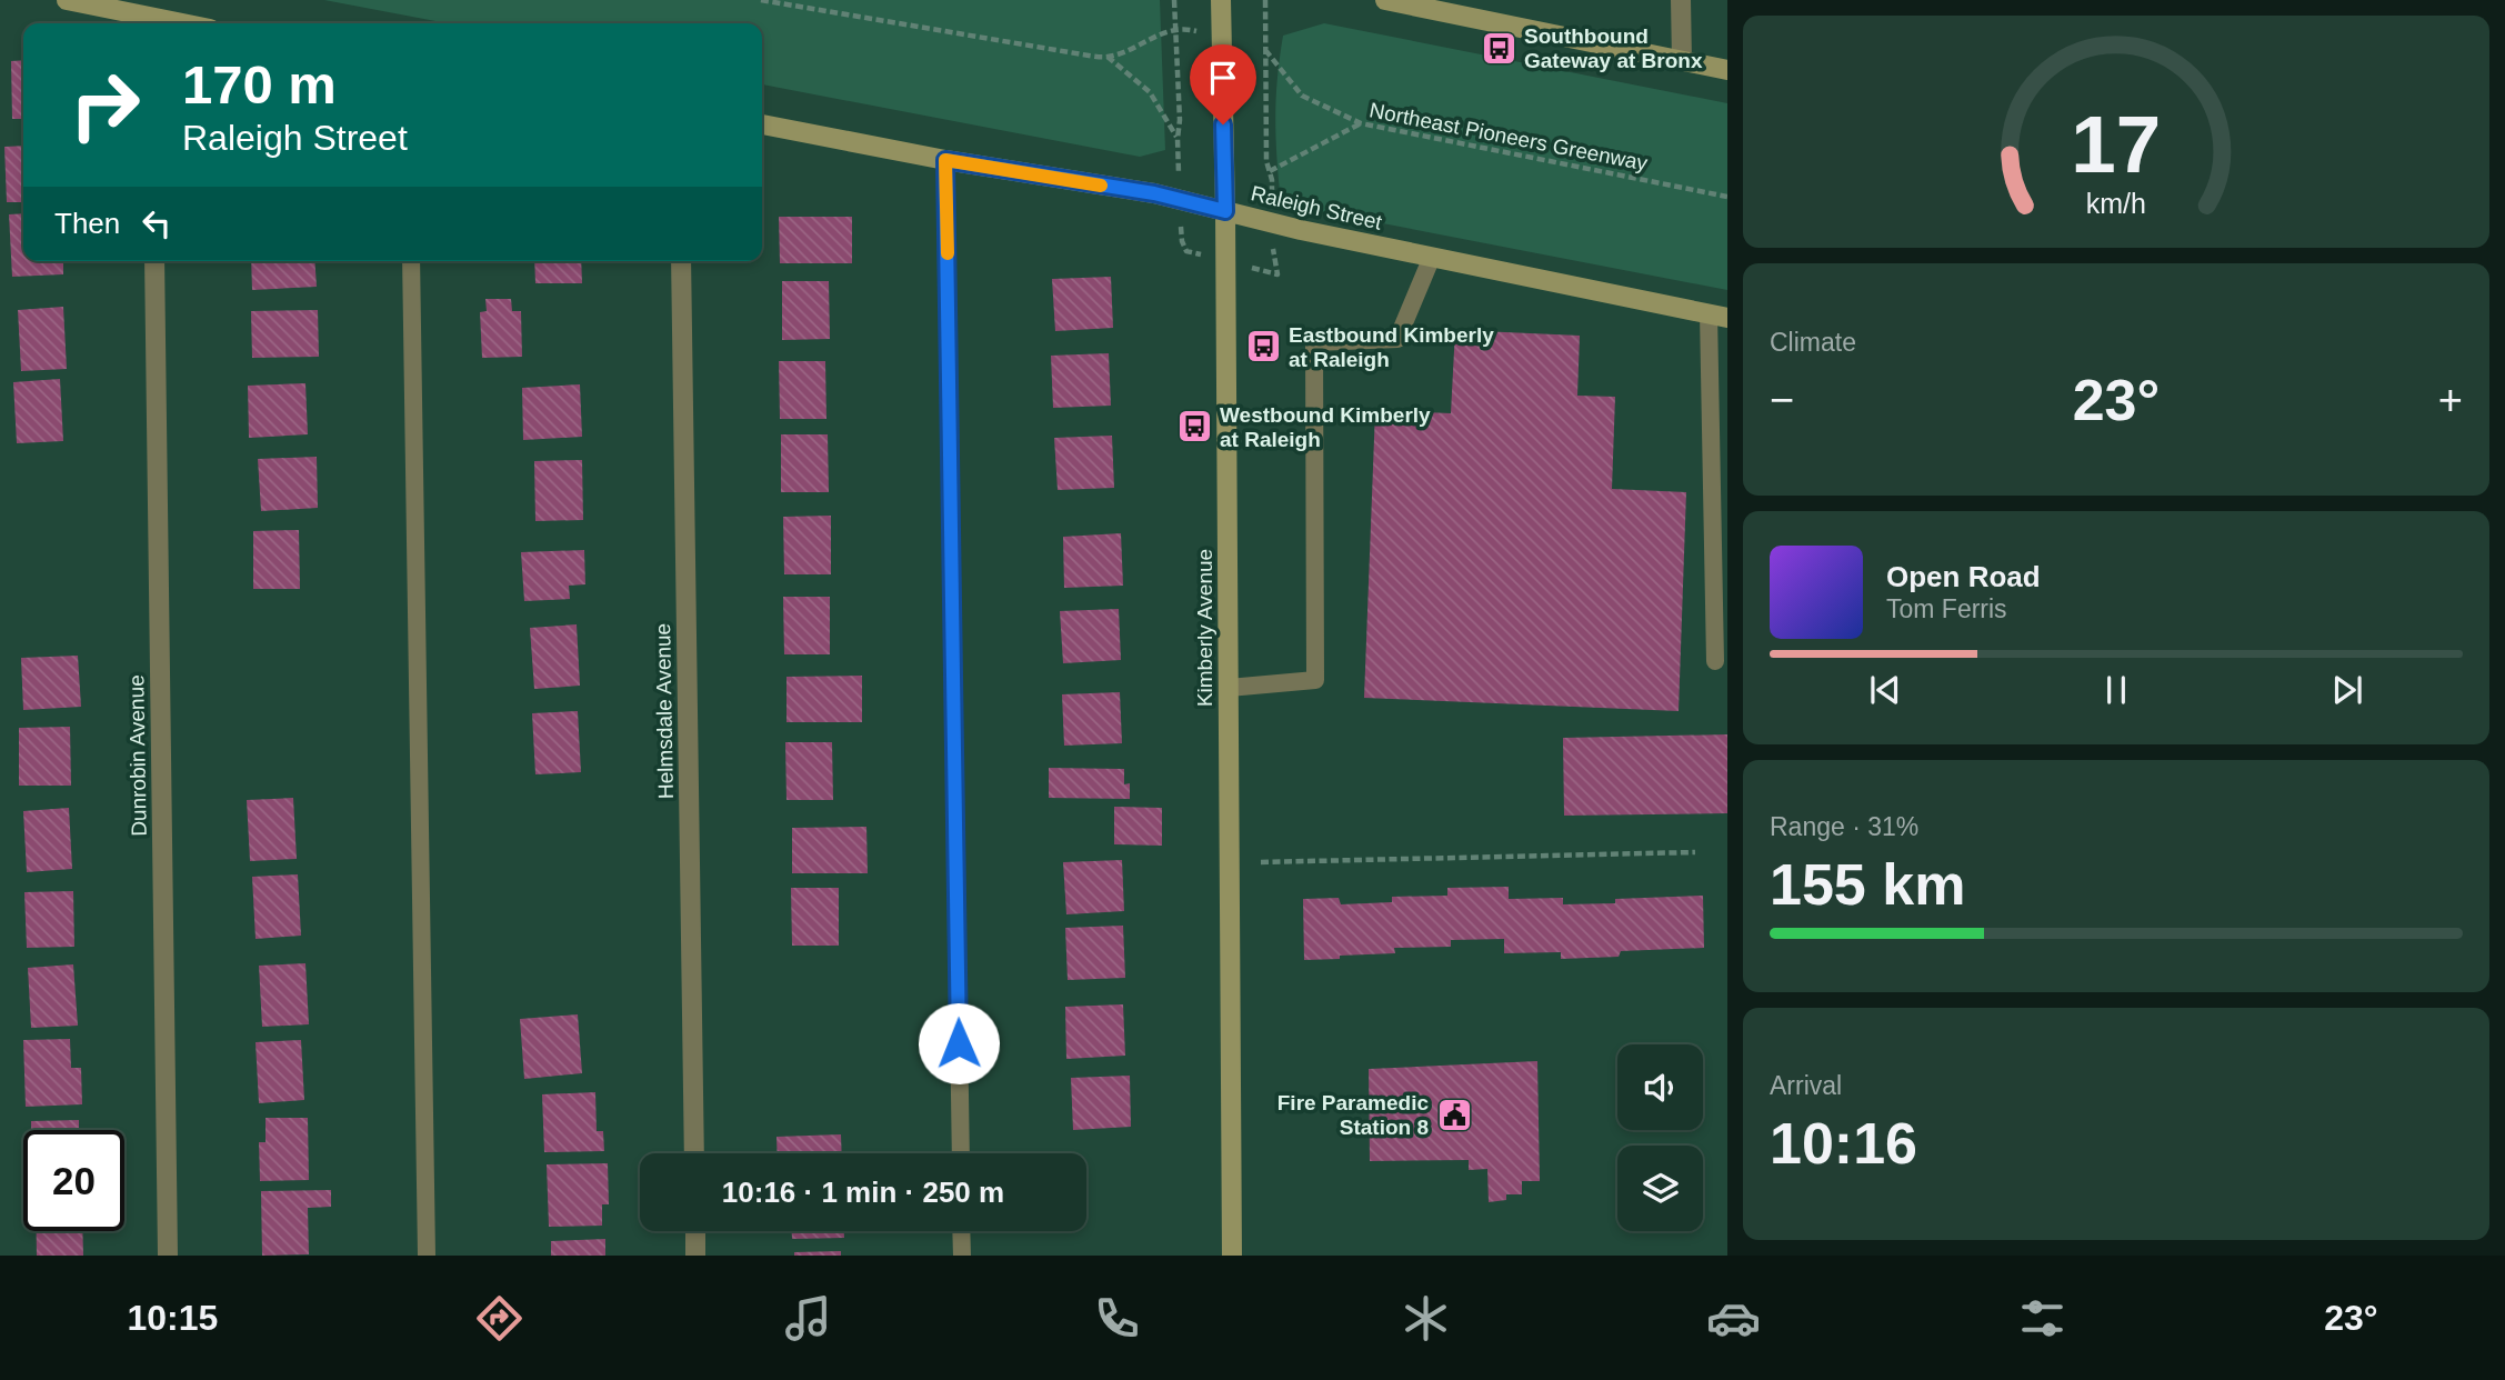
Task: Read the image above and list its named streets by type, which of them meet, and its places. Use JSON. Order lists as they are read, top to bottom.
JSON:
{
  "streets": {
    "street": [
      "Raleigh Street",
      "Kimberly Avenue",
      "Helmsdale Avenue",
      "Dunrobin Avenue"
    ],
    "path": ["Northeast Pioneers Greenway"]
  },
  "crossings": [
    ["Raleigh Street", "Kimberly Avenue"]
  ],
  "places": {
    "bus stop": ["Southbound Gateway at Bronx", "Eastbound Kimberly at Raleigh", "Westbound Kimberly at Raleigh"],
    "public building": ["Fire Paramedic Station 8"]
  },
  "page": {
    "turn": ["170 m", "Raleigh Street"],
    "then": "Then",
    "tile": [
      "Climate",
      ["Range · 31%", "155 km"],
      ["Arrival", "10:16"]
    ],
    "heat": ["−", "23°", "+"],
    "song": ["Open Road", "Tom Ferris"],
    "limit": "20",
    "trip": "10:16 · 1 min · 250 m",
    "tabs": ["10:15", "23°"],
    "gauge": ["17", "km/h"]
  }
}
